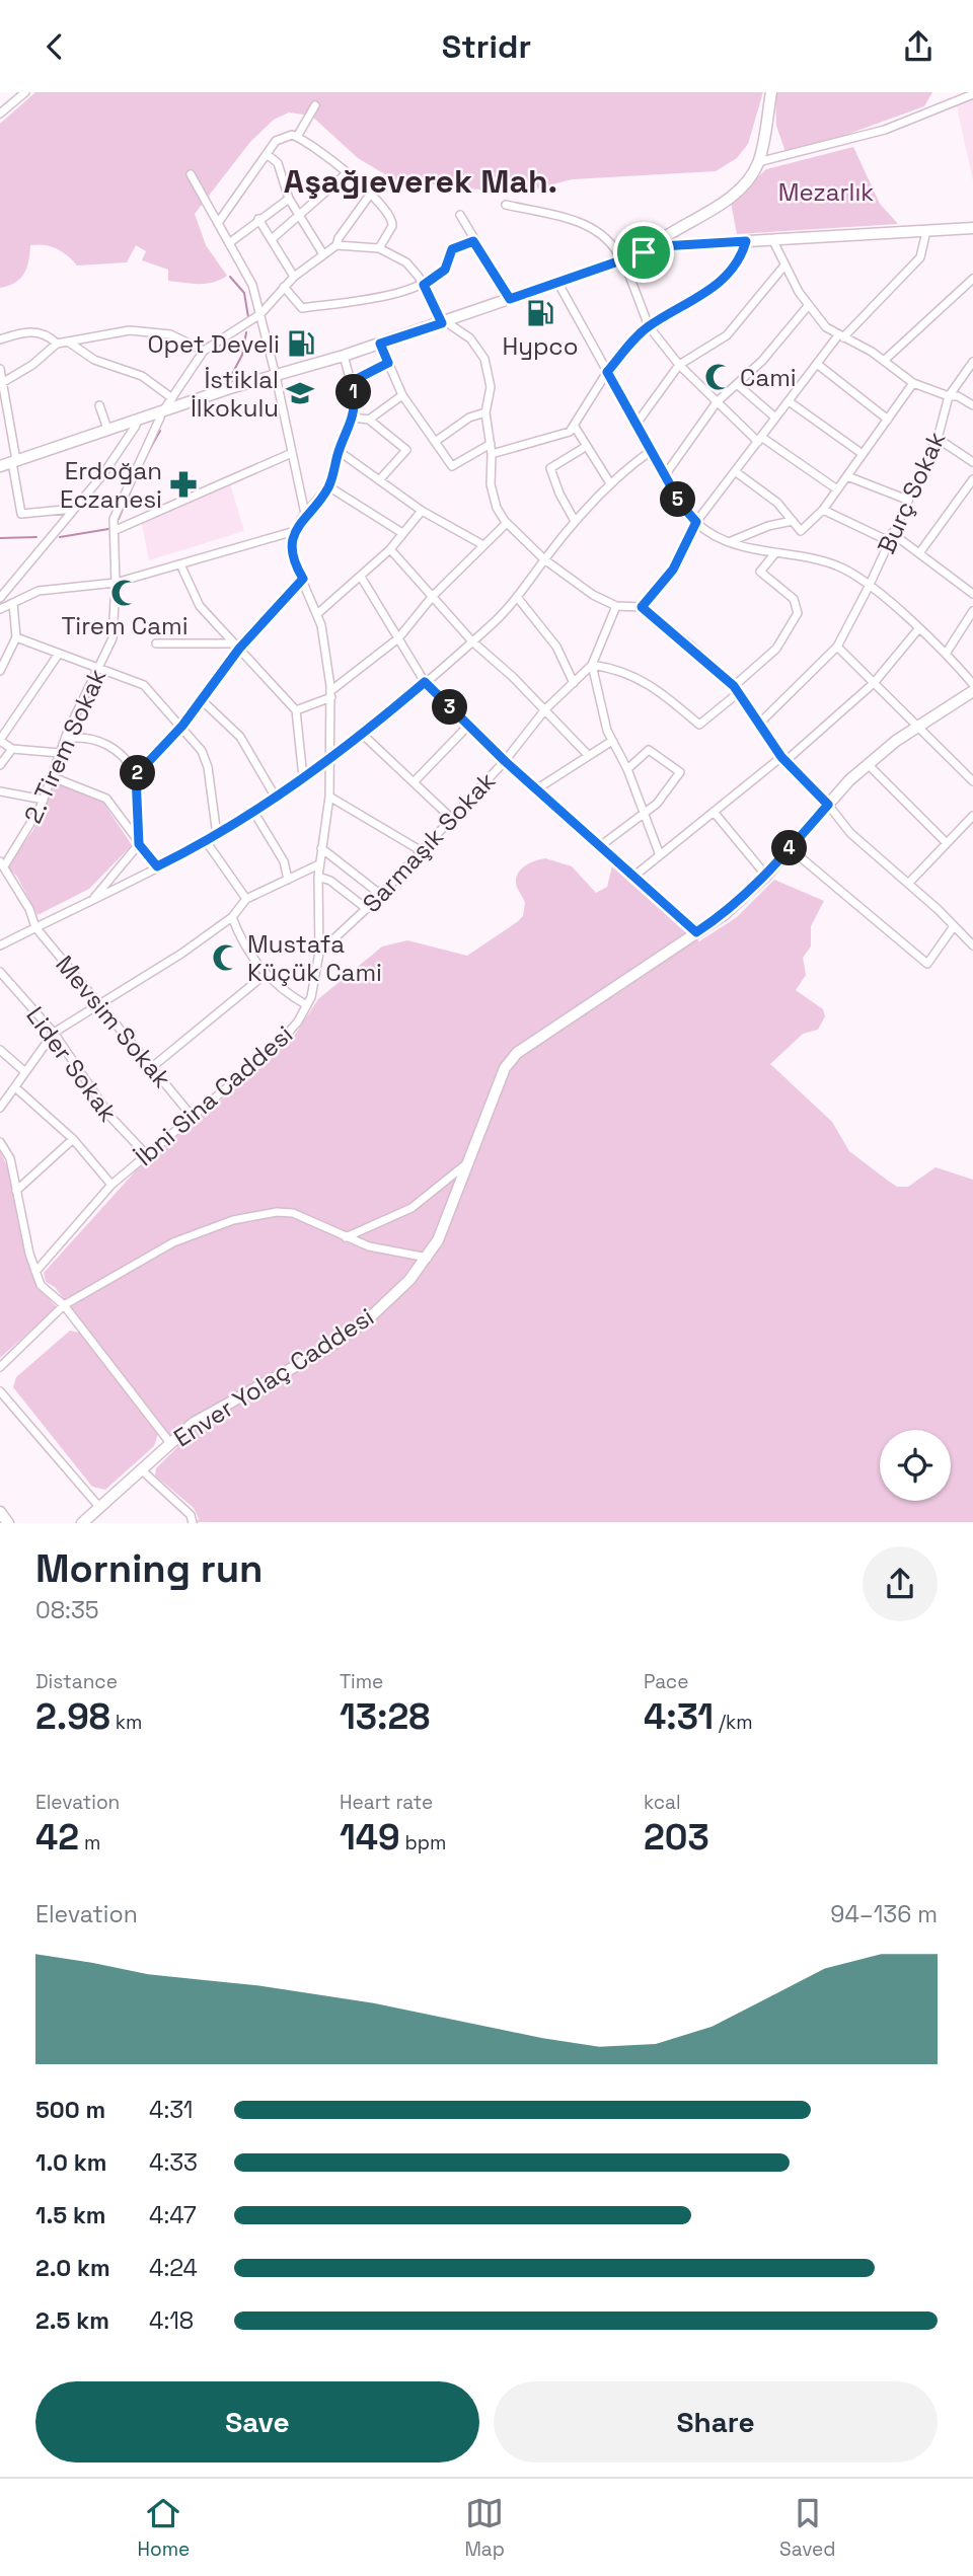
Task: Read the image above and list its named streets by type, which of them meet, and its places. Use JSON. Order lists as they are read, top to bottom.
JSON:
{
  "streets": {
    "street": [
      "Burç Sokak",
      "2. Tirem Sokak",
      "Sarmaşık Sokak",
      "Mevsim Sokak",
      "Lider Sokak",
      "İbni Sina Caddesi",
      "Enver Yolaç Caddesi"
    ]
  },
  "crossings": [
    ["2. Tirem Sokak", "Mevsim Sokak"],
    ["Sarmaşık Sokak", "İbni Sina Caddesi"],
    ["Mevsim Sokak", "İbni Sina Caddesi"],
    ["Lider Sokak", "İbni Sina Caddesi"]
  ],
  "districts": ["Aşağıeverek Mah."],
  "parks": ["Mezarlık"],
  "places": {
    "fuel station": ["Hypco", "Opet Develi"],
    "mosque": ["Cami", "Tirem Cami", "Mustafa Küçük Cami"],
    "school or university": ["İstiklal İlkokulu"],
    "pharmacy": ["Erdoğan Eczanesi"]
  },
  "page": {
    "header": "Stridr",
    "pins": [
      "1",
      "5",
      "3",
      "2",
      "4"
    ],
    "heading": ["Morning run", "08:35"],
    "stats": [
      ["Distance", "2.98 km"],
      ["Time", "13:28"],
      ["Pace", "4:31 /km"],
      ["Elevation", "42 m"],
      ["Heart rate", "149 bpm"],
      ["kcal", "203"]
    ],
    "chart": ["Elevation", "94–136 m"],
    "list": [
      {
        "name": "500 m",
        "note": "4:31"
      },
      {
        "name": "1.0 km",
        "note": "4:33"
      },
      {
        "name": "1.5 km",
        "note": "4:47"
      },
      {
        "name": "2.0 km",
        "note": "4:24"
      },
      {
        "name": "2.5 km",
        "note": "4:18"
      }
    ],
    "buttons": ["Save", "Share"],
    "tabs": ["Home", "Map", "Saved"]
  }
}
